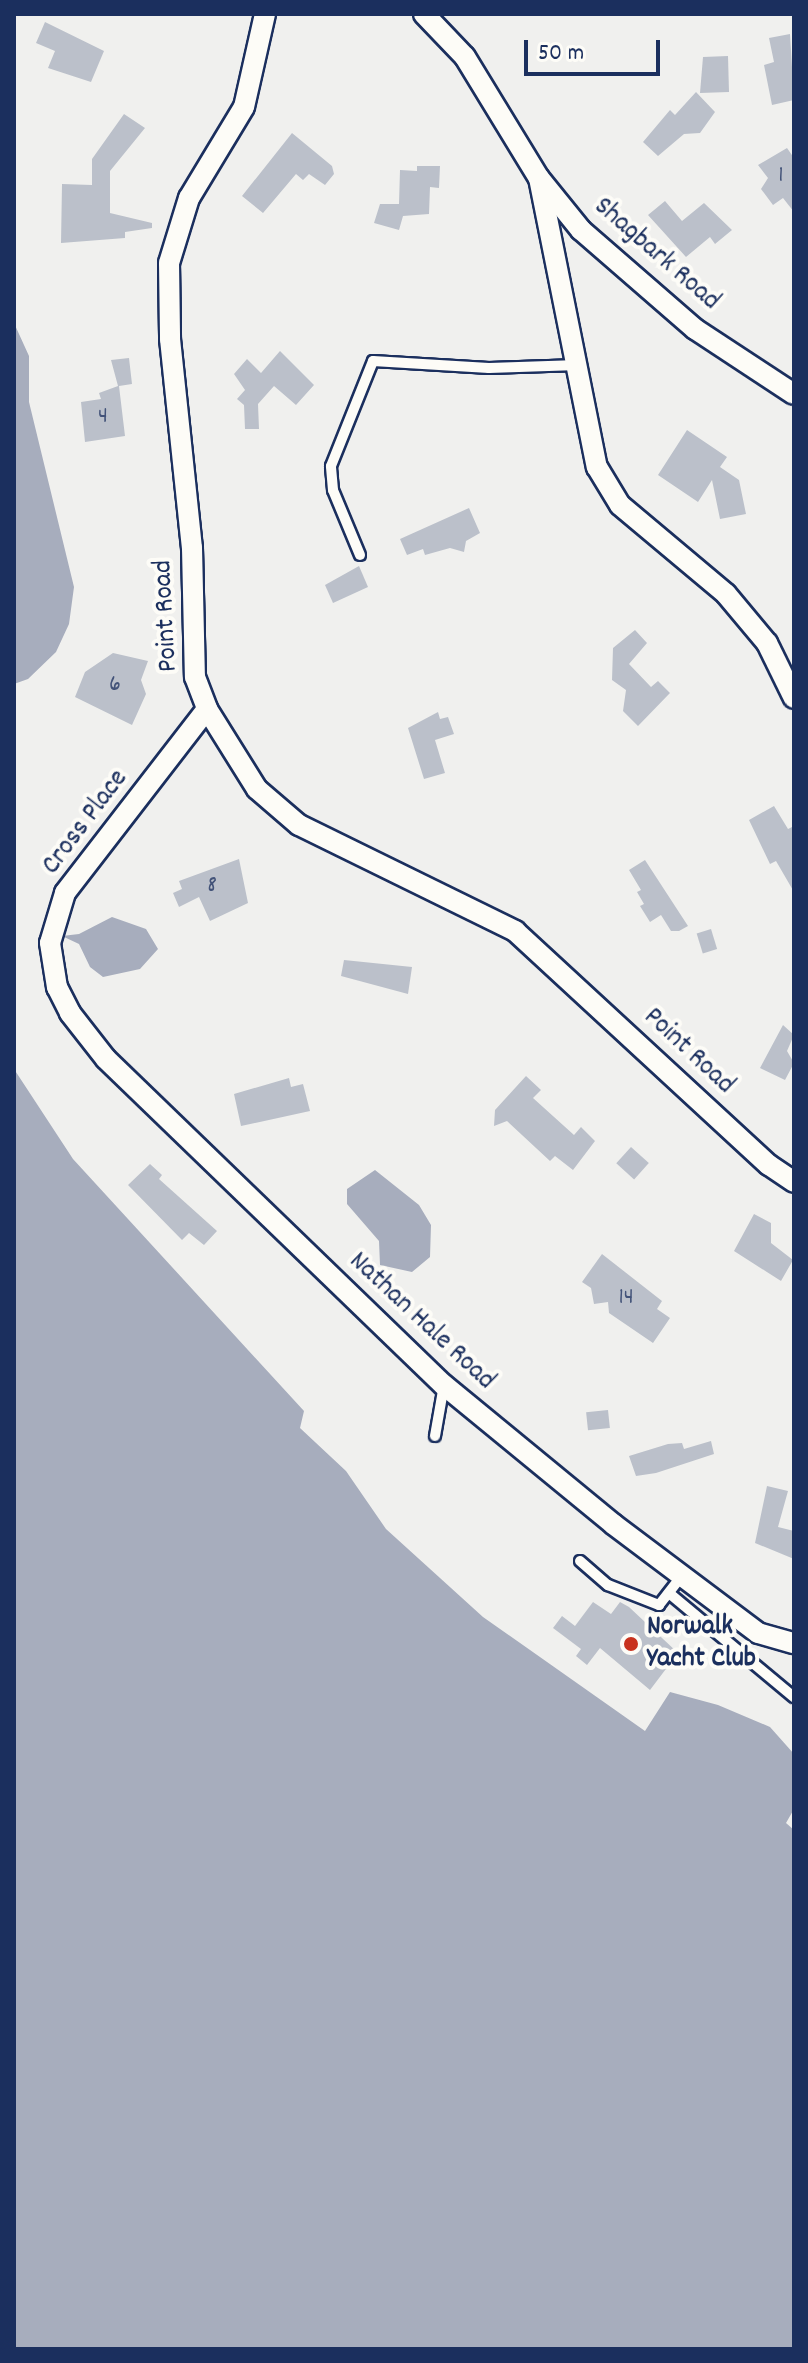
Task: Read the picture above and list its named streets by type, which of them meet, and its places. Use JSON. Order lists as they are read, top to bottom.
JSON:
{
  "streets": {
    "street": [
      "Shagbark Road",
      "Point Road",
      "Cross Place",
      "Nathan Hale Road"
    ]
  },
  "crossings": [
    ["Point Road", "Cross Place"],
    ["Cross Place", "Nathan Hale Road"]
  ],
  "places": ["Norwalk Yacht Club"],
  "house_numbers": [
    "1",
    "4",
    "6",
    "8",
    "14"
  ],
  "scale_bar": "50 m"
}
